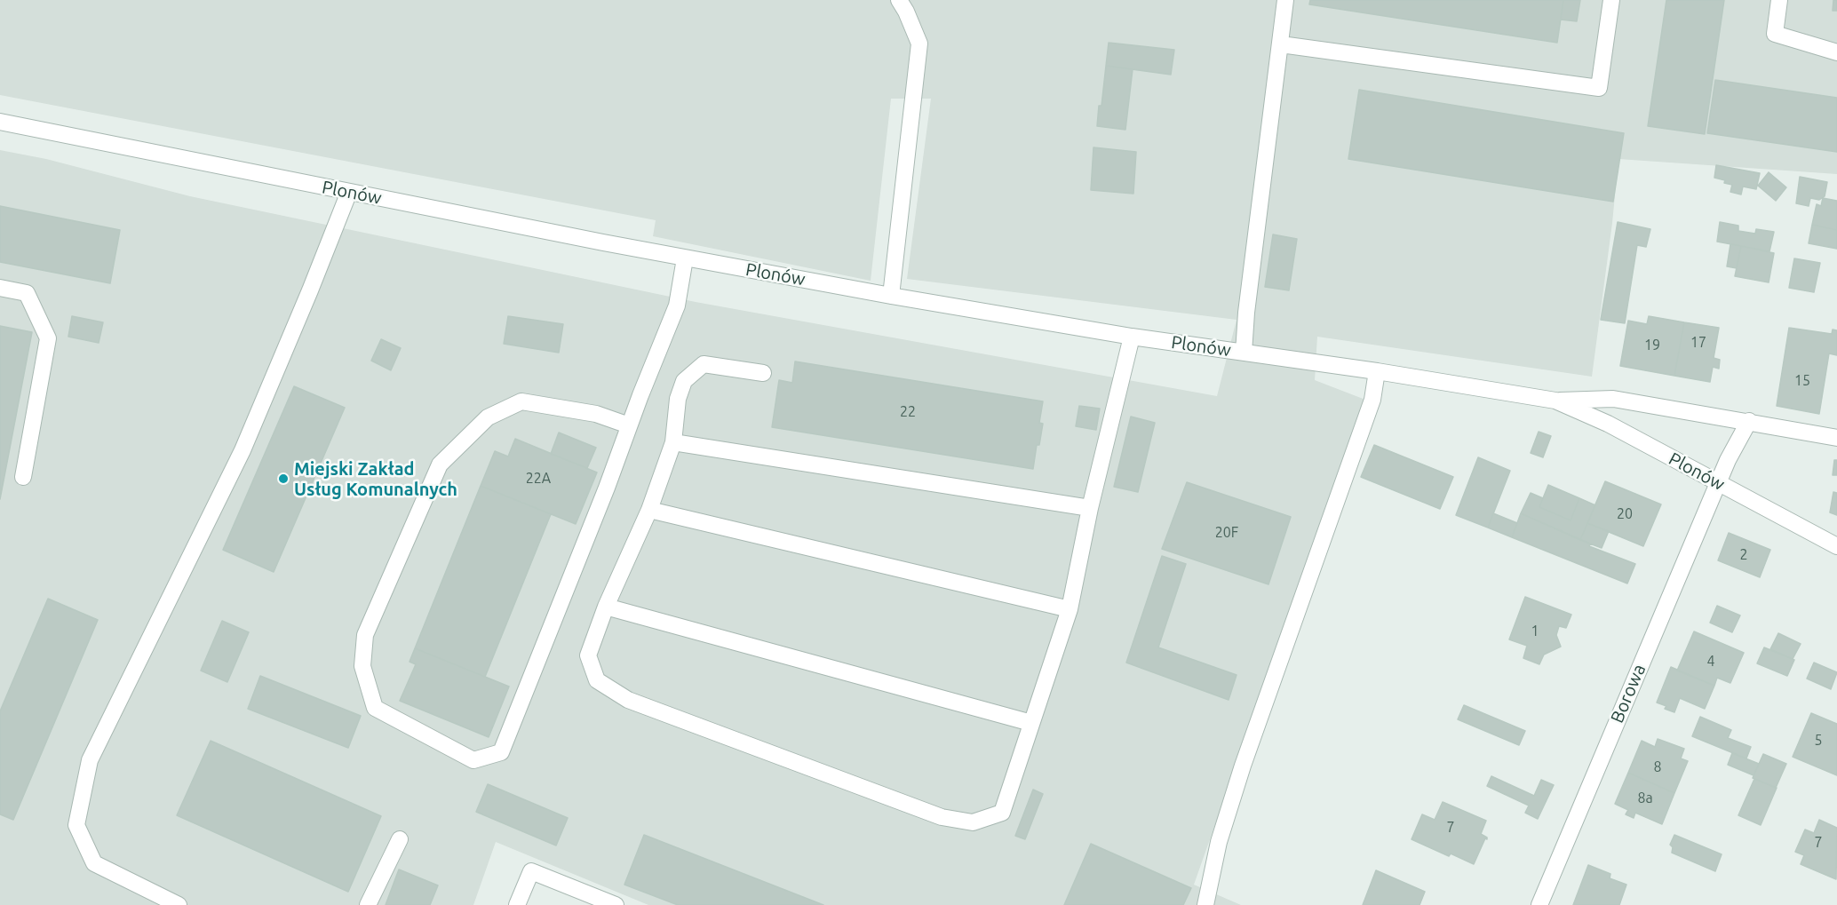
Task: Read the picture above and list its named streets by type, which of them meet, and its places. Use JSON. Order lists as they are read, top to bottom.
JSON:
{
  "streets": {
    "street": ["Plonów", "Borowa"]
  },
  "crossings": [
    ["Plonów", "Borowa"]
  ],
  "places": ["Miejski Zakład Usług Komunalnych"],
  "house_numbers": [
    "17",
    "19",
    "15",
    "22",
    "22A",
    "20",
    "20F",
    "2",
    "1",
    "4",
    "5",
    "8",
    "8a",
    "7",
    "7"
  ]
}
